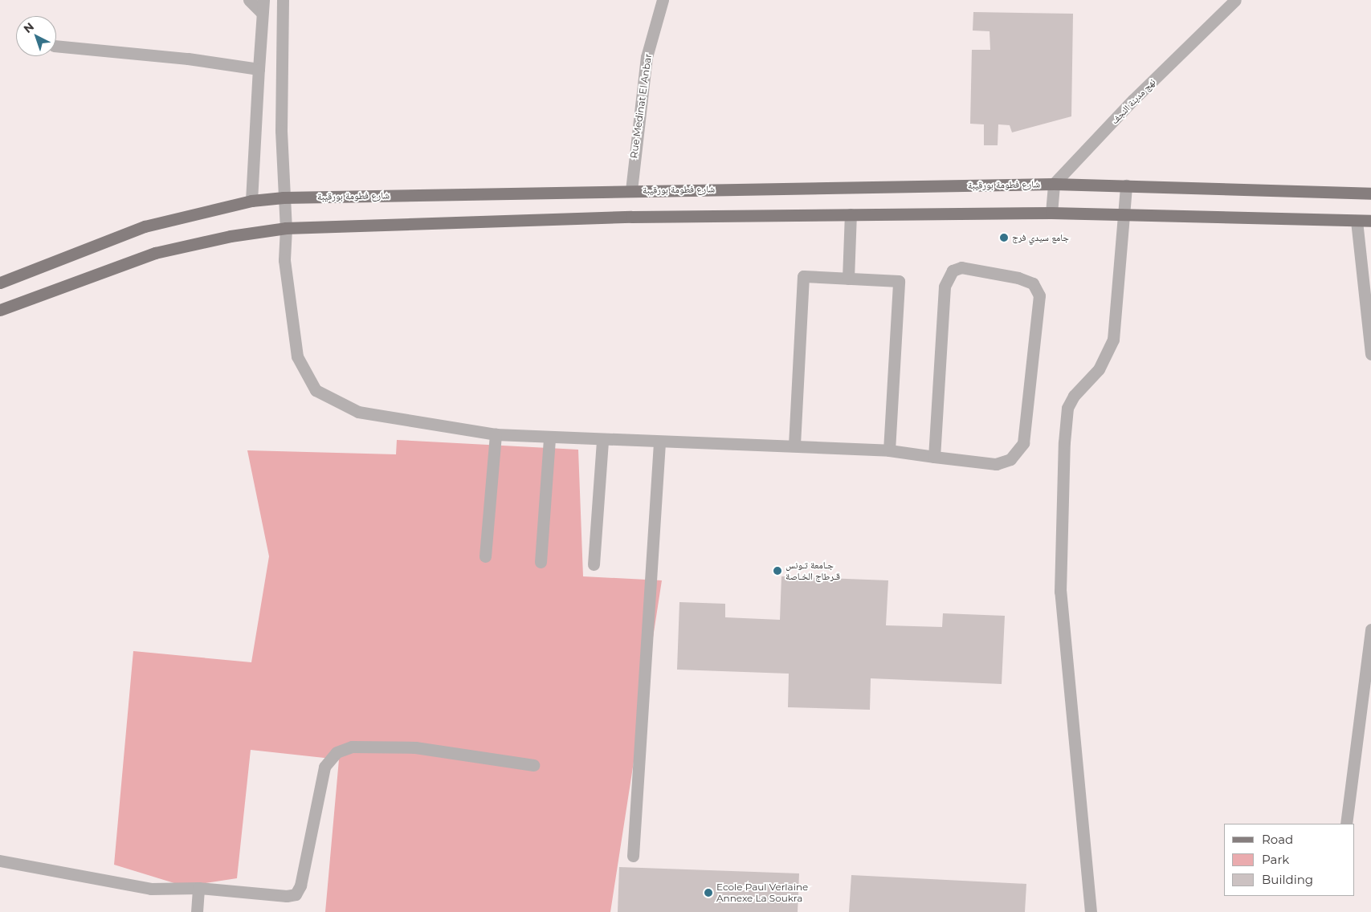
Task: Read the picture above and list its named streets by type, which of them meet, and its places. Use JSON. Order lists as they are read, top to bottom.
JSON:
{
  "streets": {
    "main road": ["شارع فطومة بورقيبة"],
    "street": ["نهج مدينة النجف", "Rue Medinat El Anbar"]
  },
  "crossings": [
    ["نهج مدينة النجف", "شارع فطومة بورقيبة"],
    ["Rue Medinat El Anbar", "شارع فطومة بورقيبة"]
  ],
  "places": ["جامع سيدي فرج", "جـامعة تـونس قـرطاج الخـاصة", "Ecole Paul Verlaine Annexe La Soukra"],
  "legend": ["Road", "Park", "Building"],
  "north": "top left"
}
